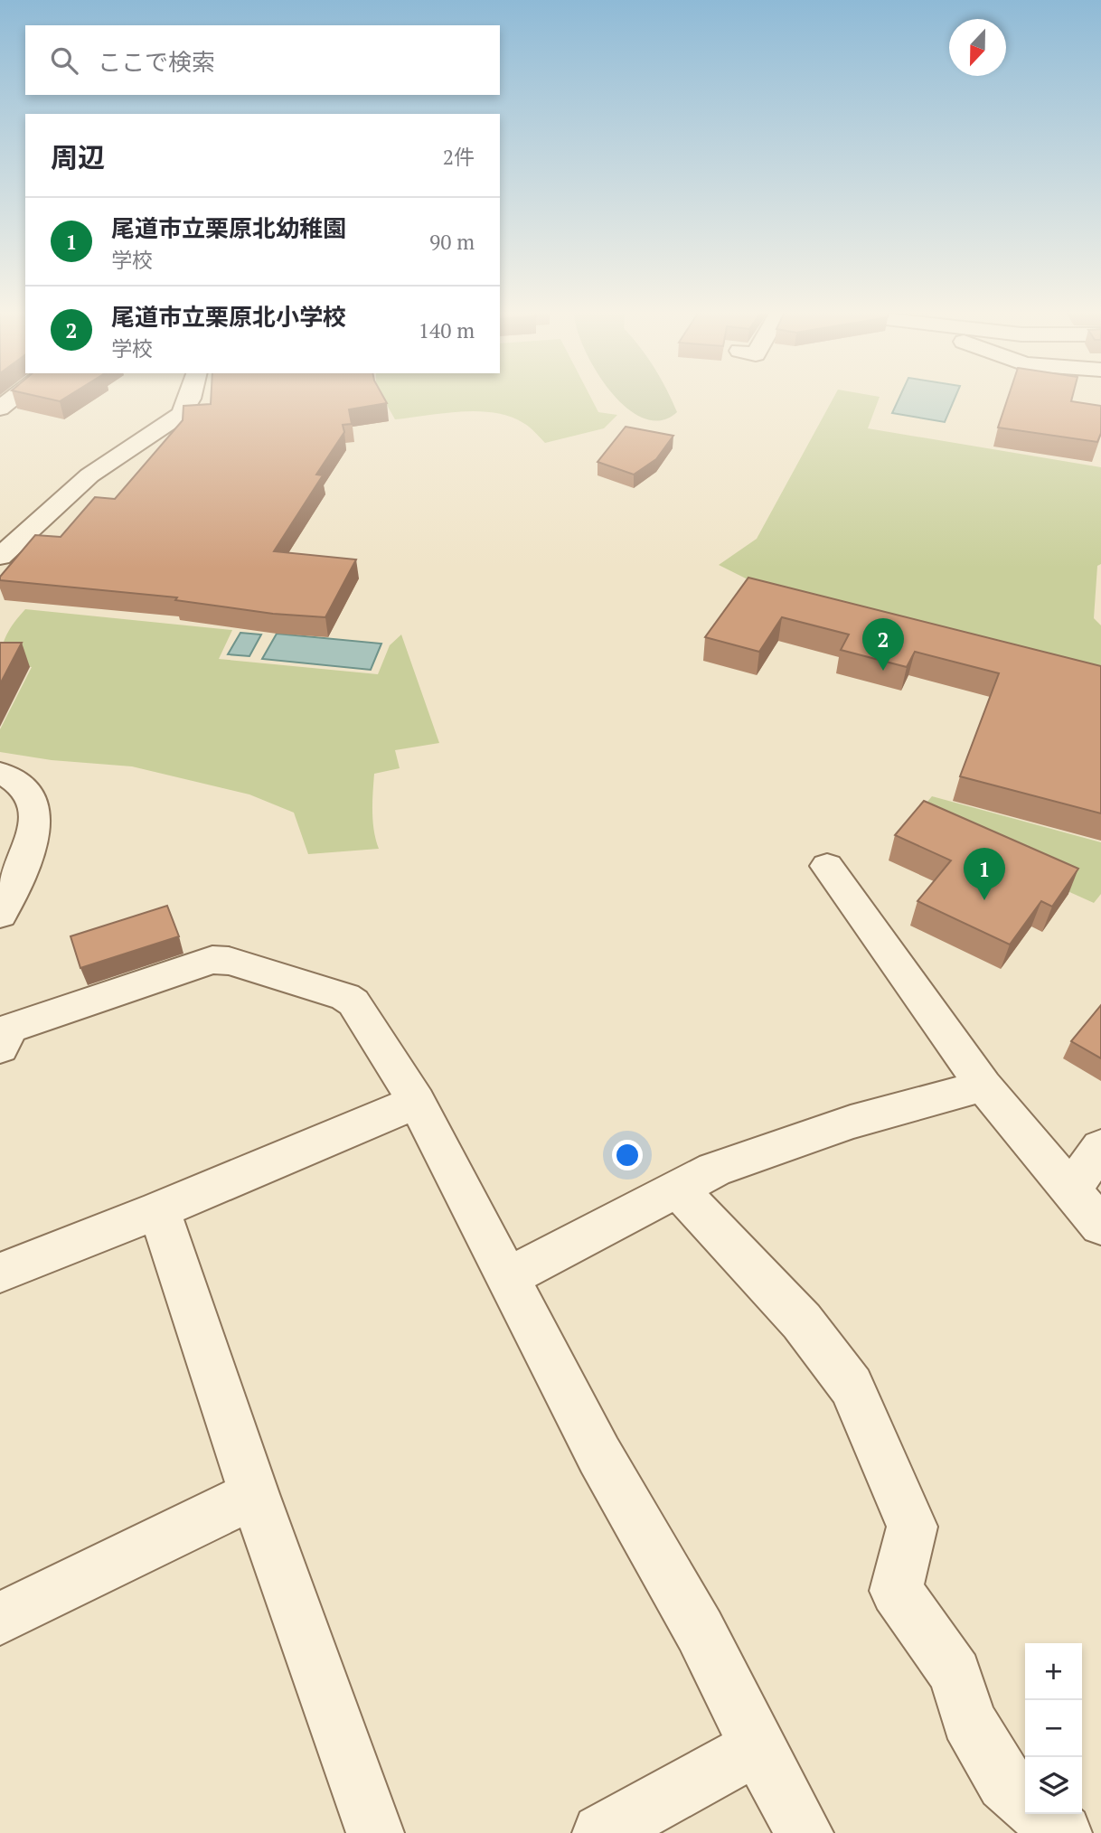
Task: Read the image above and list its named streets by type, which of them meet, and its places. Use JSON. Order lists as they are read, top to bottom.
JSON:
{
  "north": "bottom",
  "page": {
    "search": "ここで検索",
    "heading": ["周辺", "2件"],
    "list": [
      {
        "mark": "1",
        "name": "尾道市立栗原北幼稚園",
        "note": "学校",
        "value": "90 m"
      },
      {
        "mark": "2",
        "name": "尾道市立栗原北小学校",
        "note": "学校",
        "value": "140 m"
      }
    ],
    "pins": ["2", "1"],
    "map_buttons": ["+", "−"]
  }
}
